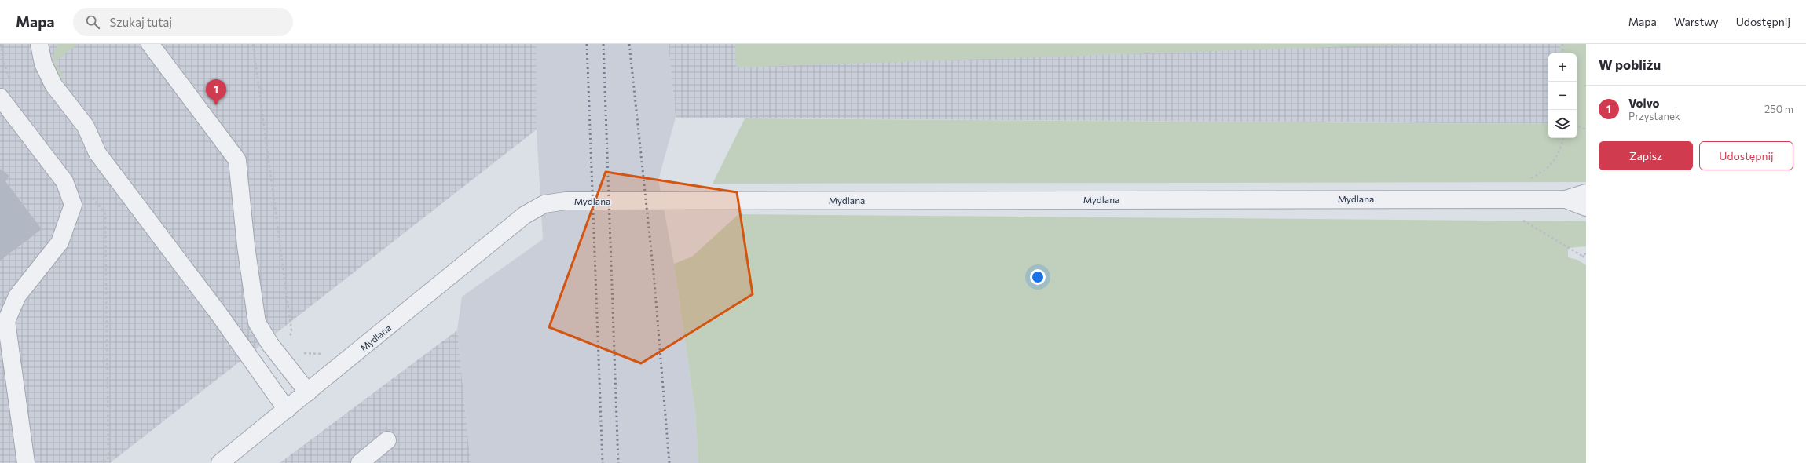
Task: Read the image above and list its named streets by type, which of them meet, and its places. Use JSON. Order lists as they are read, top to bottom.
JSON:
{
  "streets": {
    "street": ["Mydlana"]
  },
  "page": {
    "header": "Mapa",
    "search": "Szukaj tutaj",
    "nav": ["Mapa", "Warstwy", "Udostępnij"],
    "heading": "W pobliżu",
    "map_buttons": ["+", "−"],
    "pins": "1",
    "list": [
      {
        "mark": "1",
        "name": "Volvo",
        "note": "Przystanek",
        "value": "250 m"
      }
    ],
    "buttons": ["Zapisz", "Udostępnij"]
  }
}
